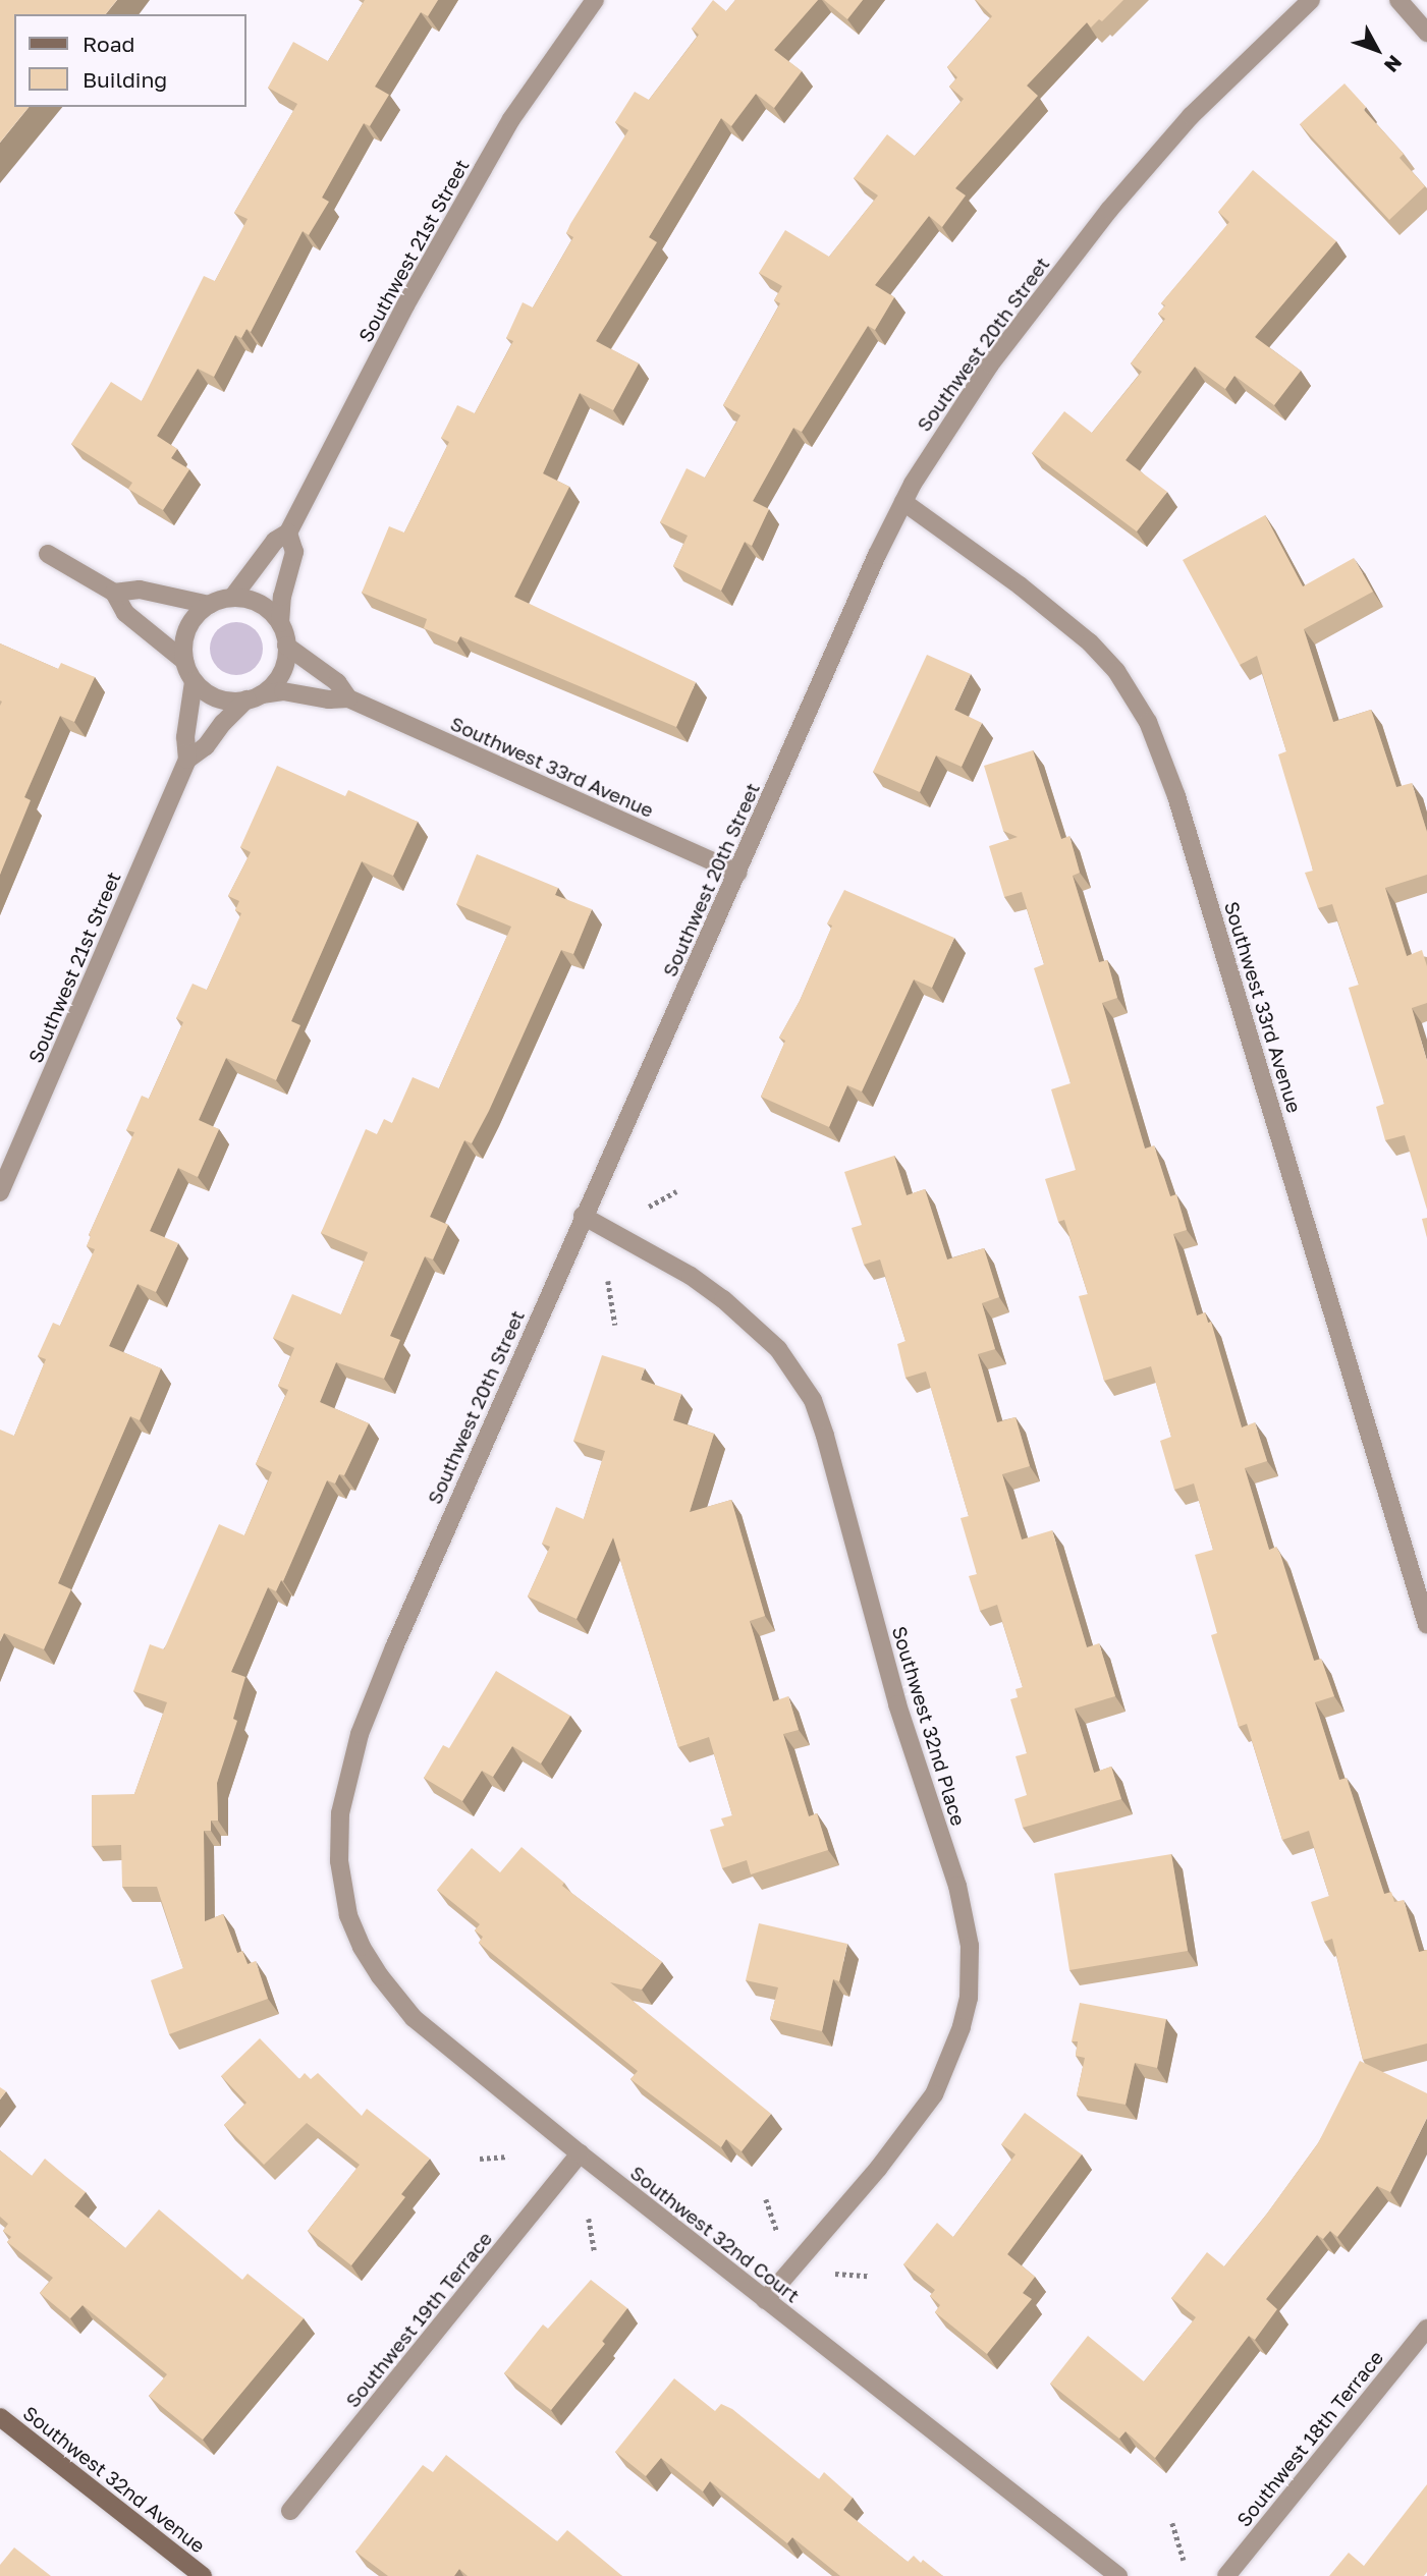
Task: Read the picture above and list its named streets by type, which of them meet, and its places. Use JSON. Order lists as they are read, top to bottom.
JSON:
{
  "streets": {
    "street": [
      "Southwest 21st Street",
      "Southwest 20th Street",
      "Southwest 33rd Avenue",
      "Southwest 32nd Place",
      "Southwest 32nd Court",
      "Southwest 19th Terrace",
      "Southwest 18th Terrace",
      "Southwest 32nd Avenue"
    ]
  },
  "crossings": [
    ["Southwest 21st Street", "Southwest 33rd Avenue"],
    ["Southwest 20th Street", "Southwest 33rd Avenue"],
    ["Southwest 20th Street", "Southwest 32nd Place"],
    ["Southwest 20th Street", "Southwest 32nd Court"],
    ["Southwest 32nd Place", "Southwest 32nd Court"],
    ["Southwest 32nd Court", "Southwest 19th Terrace"]
  ],
  "legend": ["Road", "Building"],
  "north": "bottom right"
}
